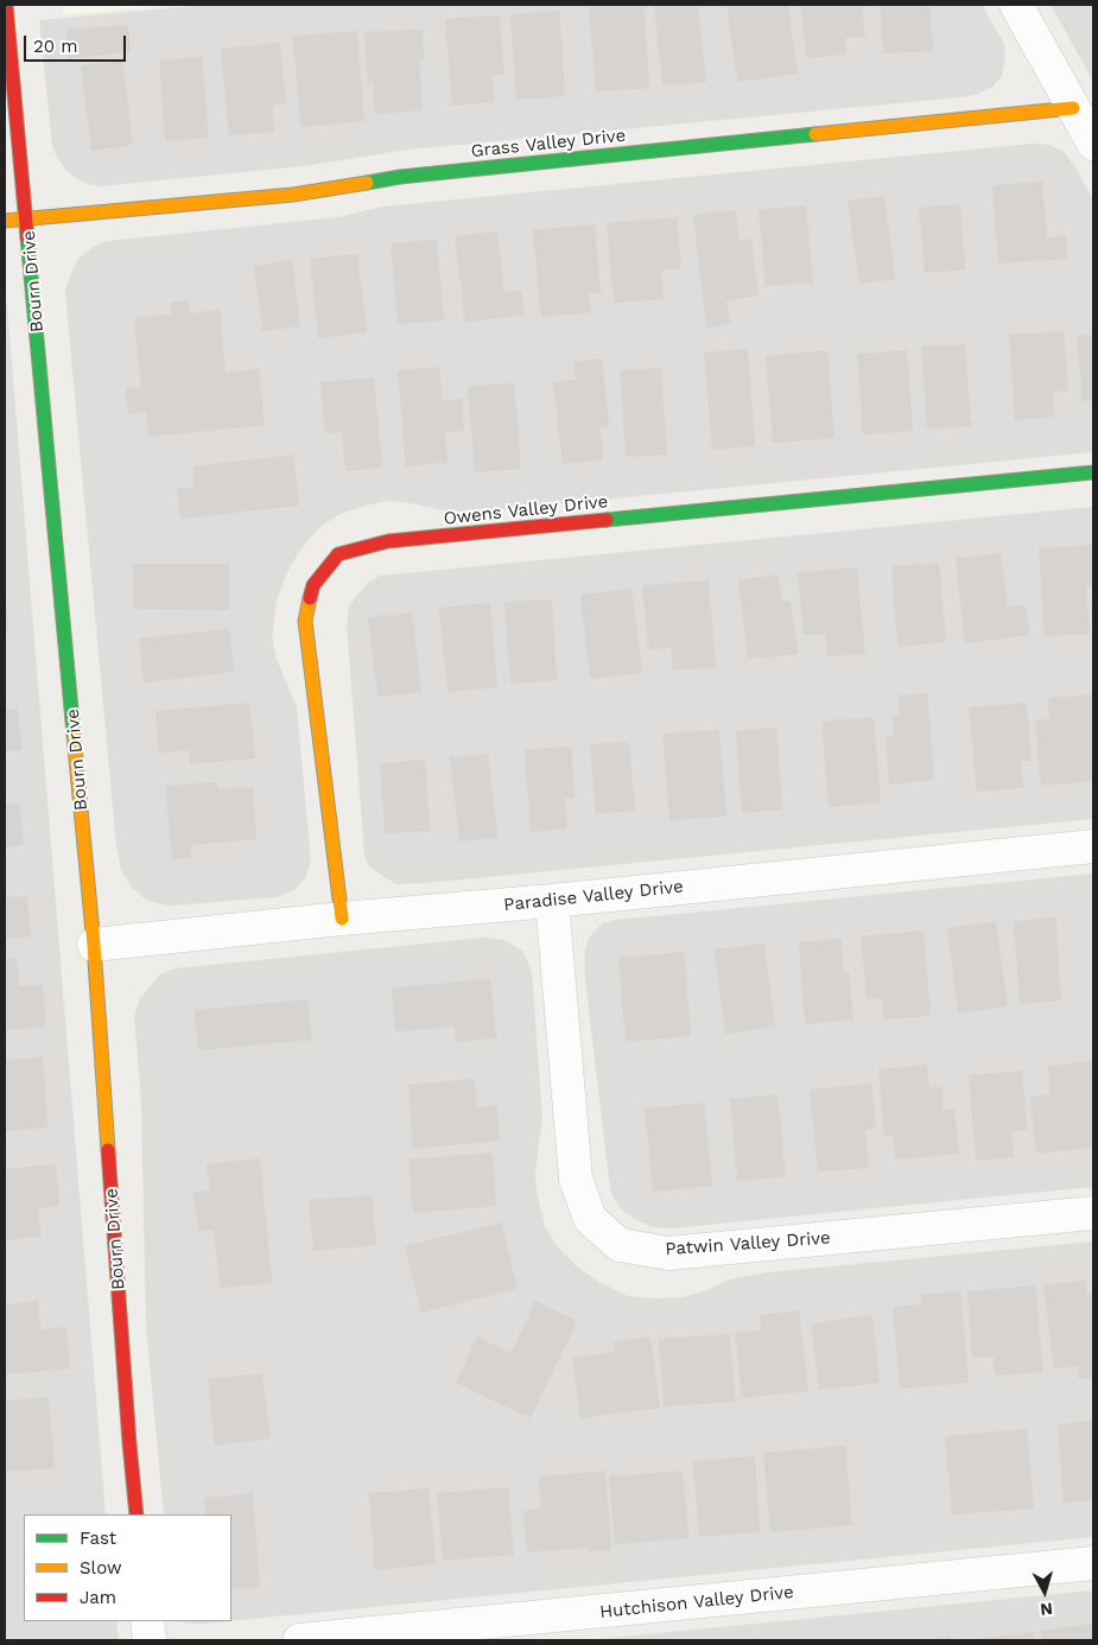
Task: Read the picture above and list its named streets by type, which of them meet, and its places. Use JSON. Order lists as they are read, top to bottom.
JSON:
{
  "streets": {
    "street": [
      "Grass Valley Drive",
      "Bourn Drive",
      "Owens Valley Drive",
      "Paradise Valley Drive",
      "Patwin Valley Drive",
      "Hutchison Valley Drive"
    ]
  },
  "crossings": [
    ["Grass Valley Drive", "Bourn Drive"],
    ["Bourn Drive", "Paradise Valley Drive"],
    ["Owens Valley Drive", "Paradise Valley Drive"],
    ["Paradise Valley Drive", "Patwin Valley Drive"]
  ],
  "legend": ["Fast", "Slow", "Jam"],
  "scale_bar": "20 m",
  "north": "bottom"
}
